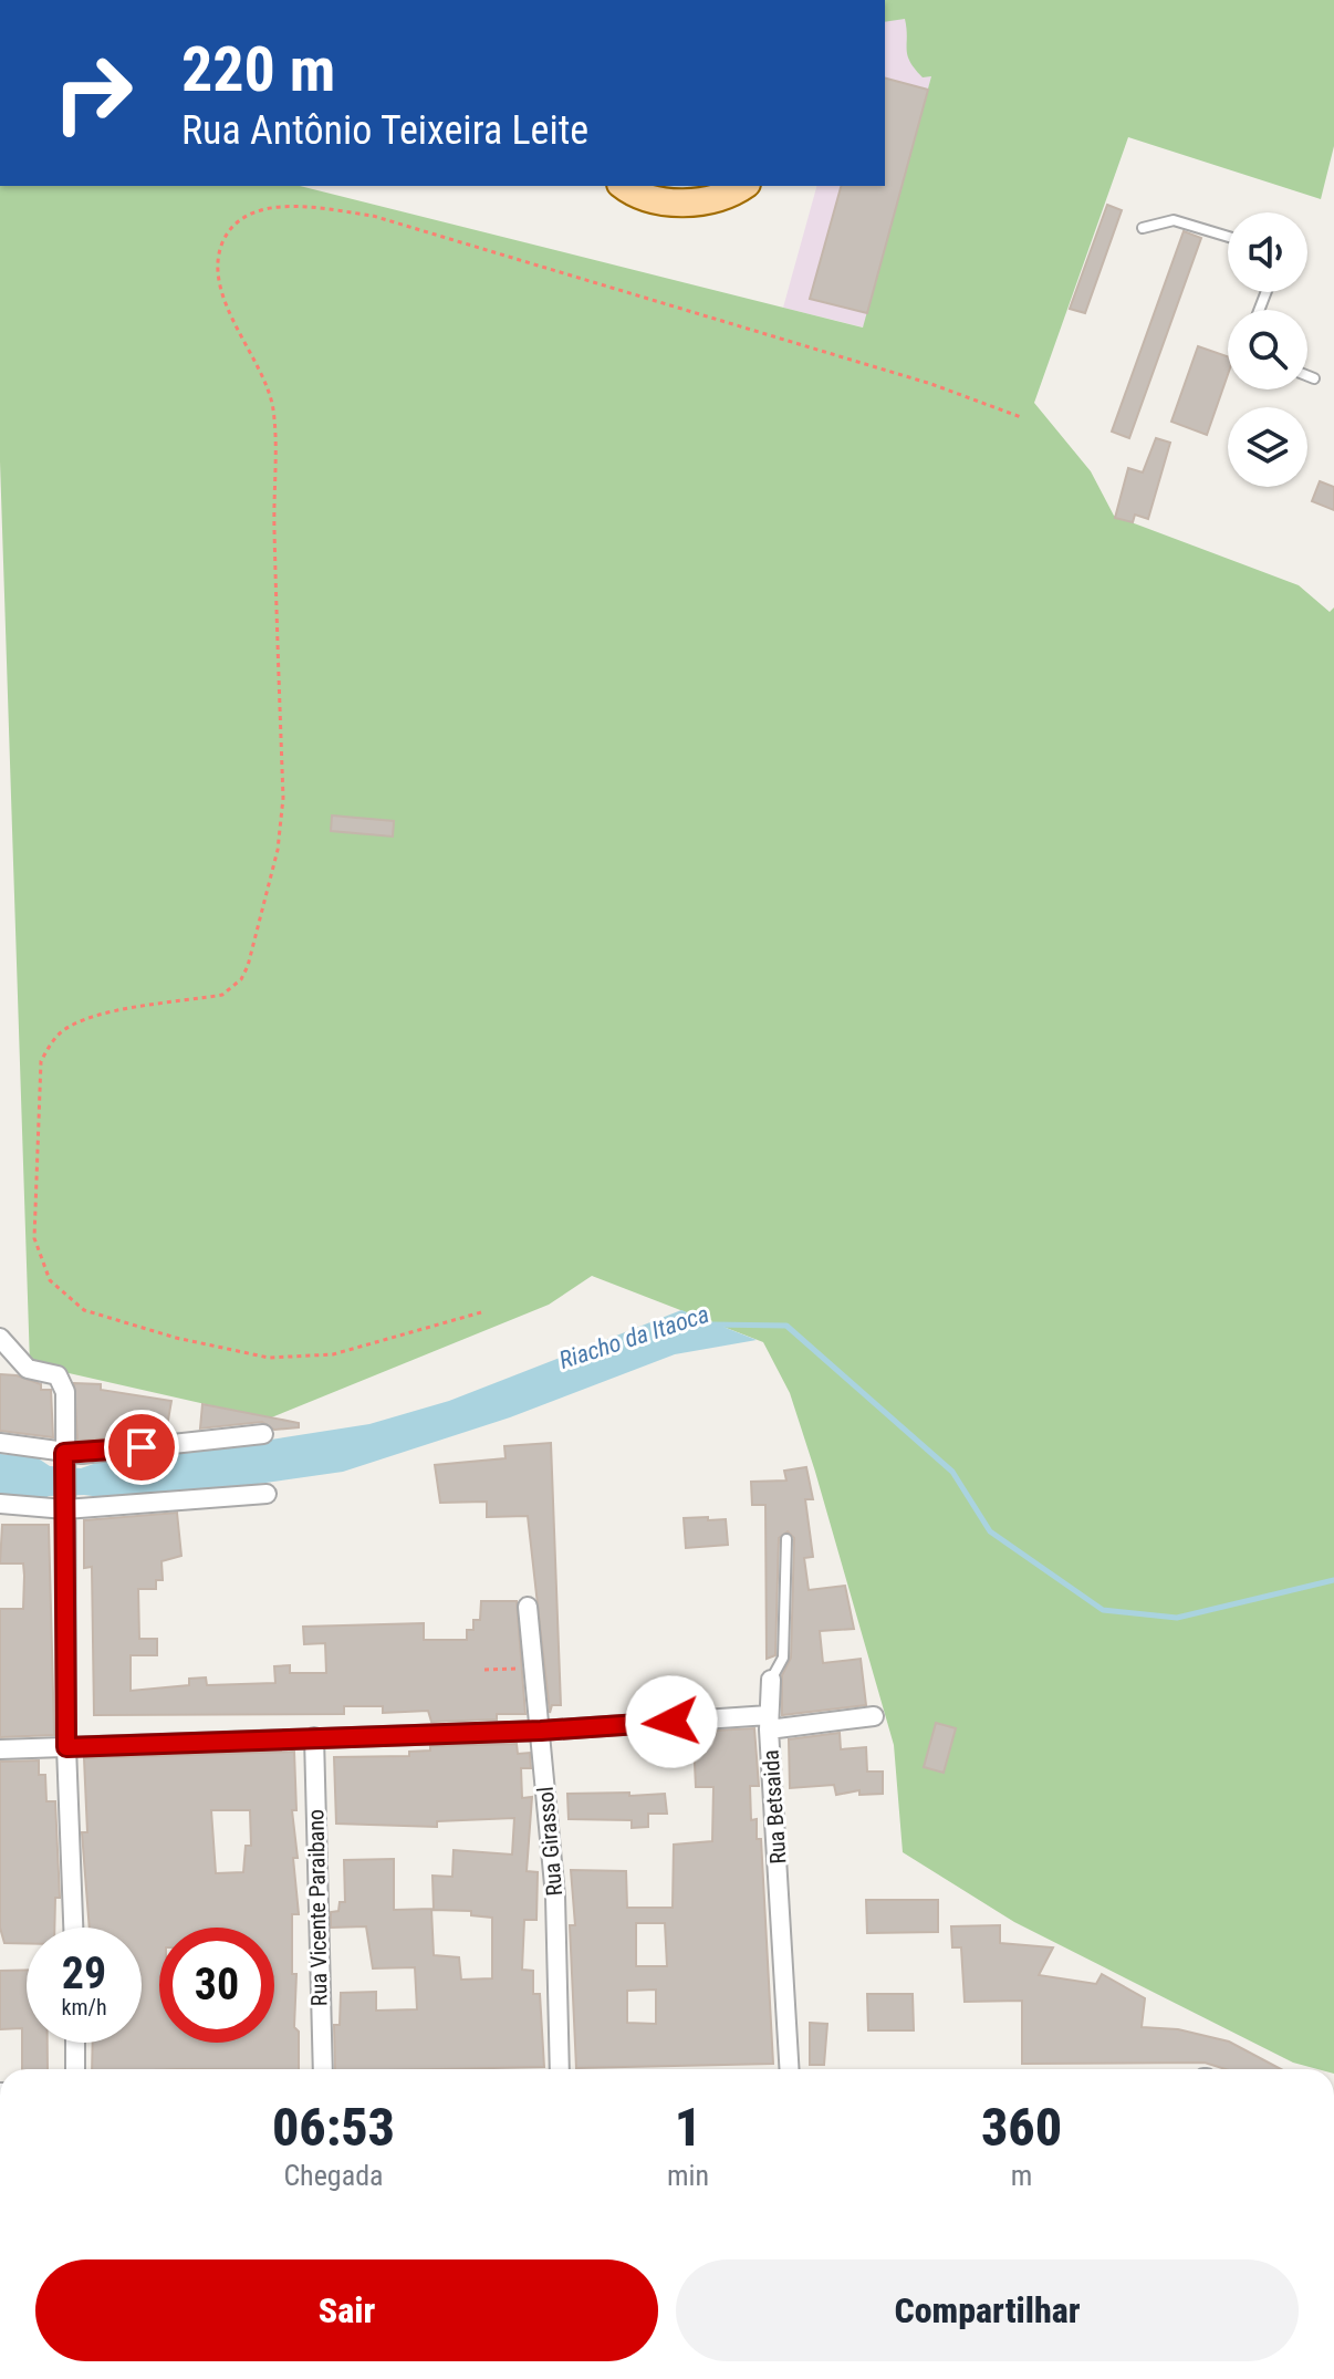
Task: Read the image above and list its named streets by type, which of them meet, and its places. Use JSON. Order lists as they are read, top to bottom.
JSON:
{
  "streets": {
    "street": ["Rua Betsaida", "Rua Girassol", "Rua Vicente Paraibano"]
  },
  "water": ["Riacho da Itaoca"],
  "page": {
    "turn": ["220 m", "Rua Antônio Teixeira Leite"],
    "speed": "29 km/h",
    "limit": "30",
    "eta": [
      "06:53",
      "Chegada",
      "1",
      "min",
      "360",
      "m"
    ],
    "buttons": ["Sair", "Compartilhar"]
  }
}
